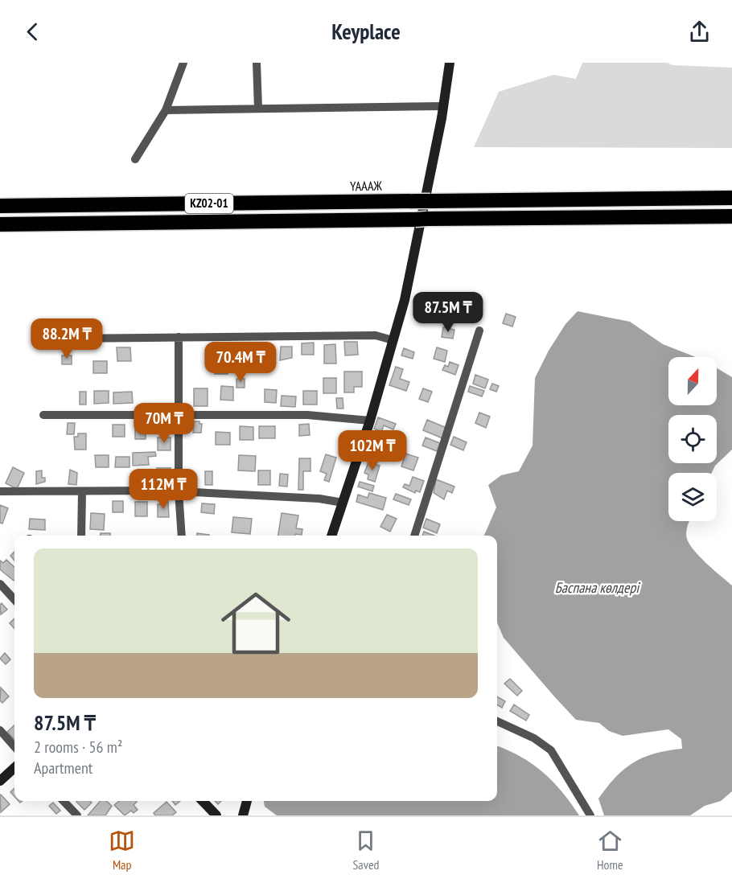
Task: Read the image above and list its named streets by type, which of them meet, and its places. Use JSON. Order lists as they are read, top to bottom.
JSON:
{
  "streets": {
    "highway": ["ҮАААЖ", "KZ02-01"]
  },
  "water": ["Баспана көлдері"],
  "north": "top",
  "page": {
    "header": "Keyplace",
    "price": [
      "87.5M ₸",
      "88.2M ₸",
      "70.4M ₸",
      "70M ₸",
      "102M ₸",
      "112M ₸"
    ],
    "list": [
      {
        "name": "87.5M ₸",
        "note": "2 rooms · 56 m² · Apartment"
      }
    ],
    "tabs": ["Map", "Saved", "Home"]
  }
}
